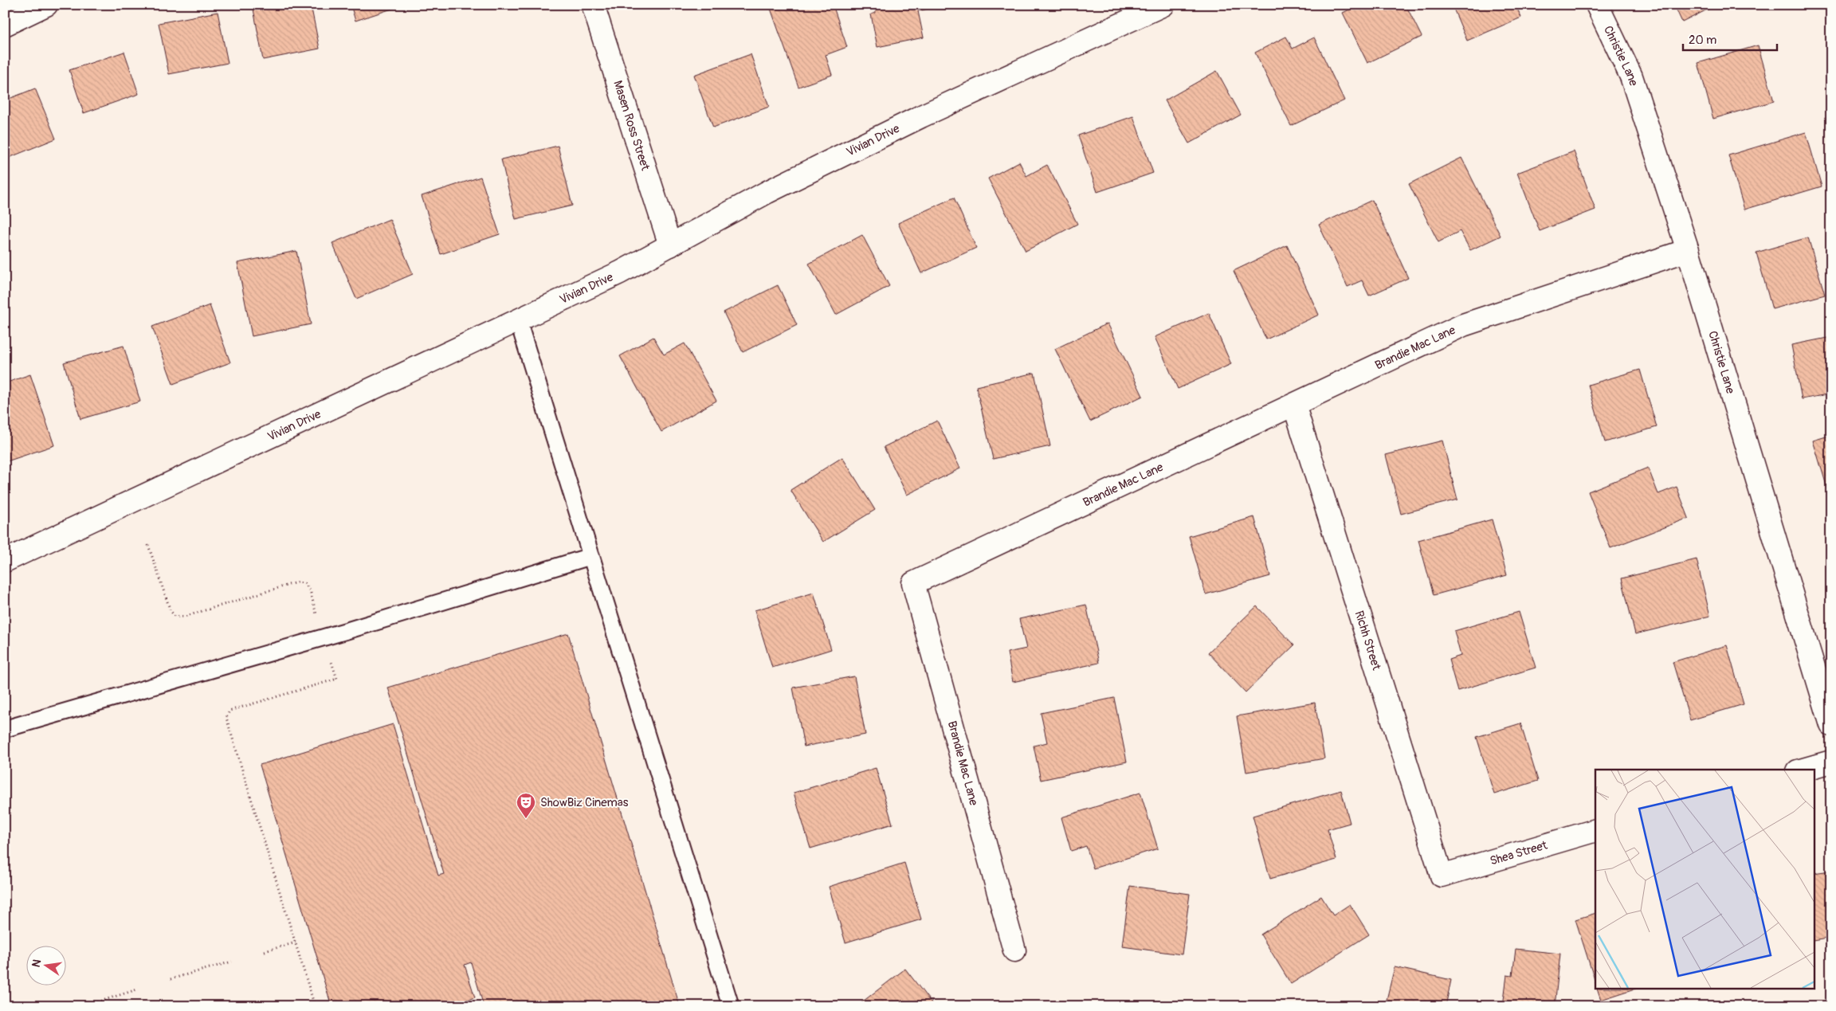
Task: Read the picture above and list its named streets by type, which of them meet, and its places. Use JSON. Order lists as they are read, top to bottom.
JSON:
{
  "streets": {
    "street": [
      "Christie Lane",
      "Masen Ross Street",
      "Vivian Drive",
      "Brandie Mac Lane",
      "Richh Street",
      "Shea Street"
    ]
  },
  "crossings": [
    ["Christie Lane", "Brandie Mac Lane"],
    ["Masen Ross Street", "Vivian Drive"],
    ["Brandie Mac Lane", "Richh Street"],
    ["Richh Street", "Shea Street"]
  ],
  "places": {
    "theatre": ["ShowBiz Cinemas"]
  },
  "scale_bar": "20 m",
  "north": "left"
}
